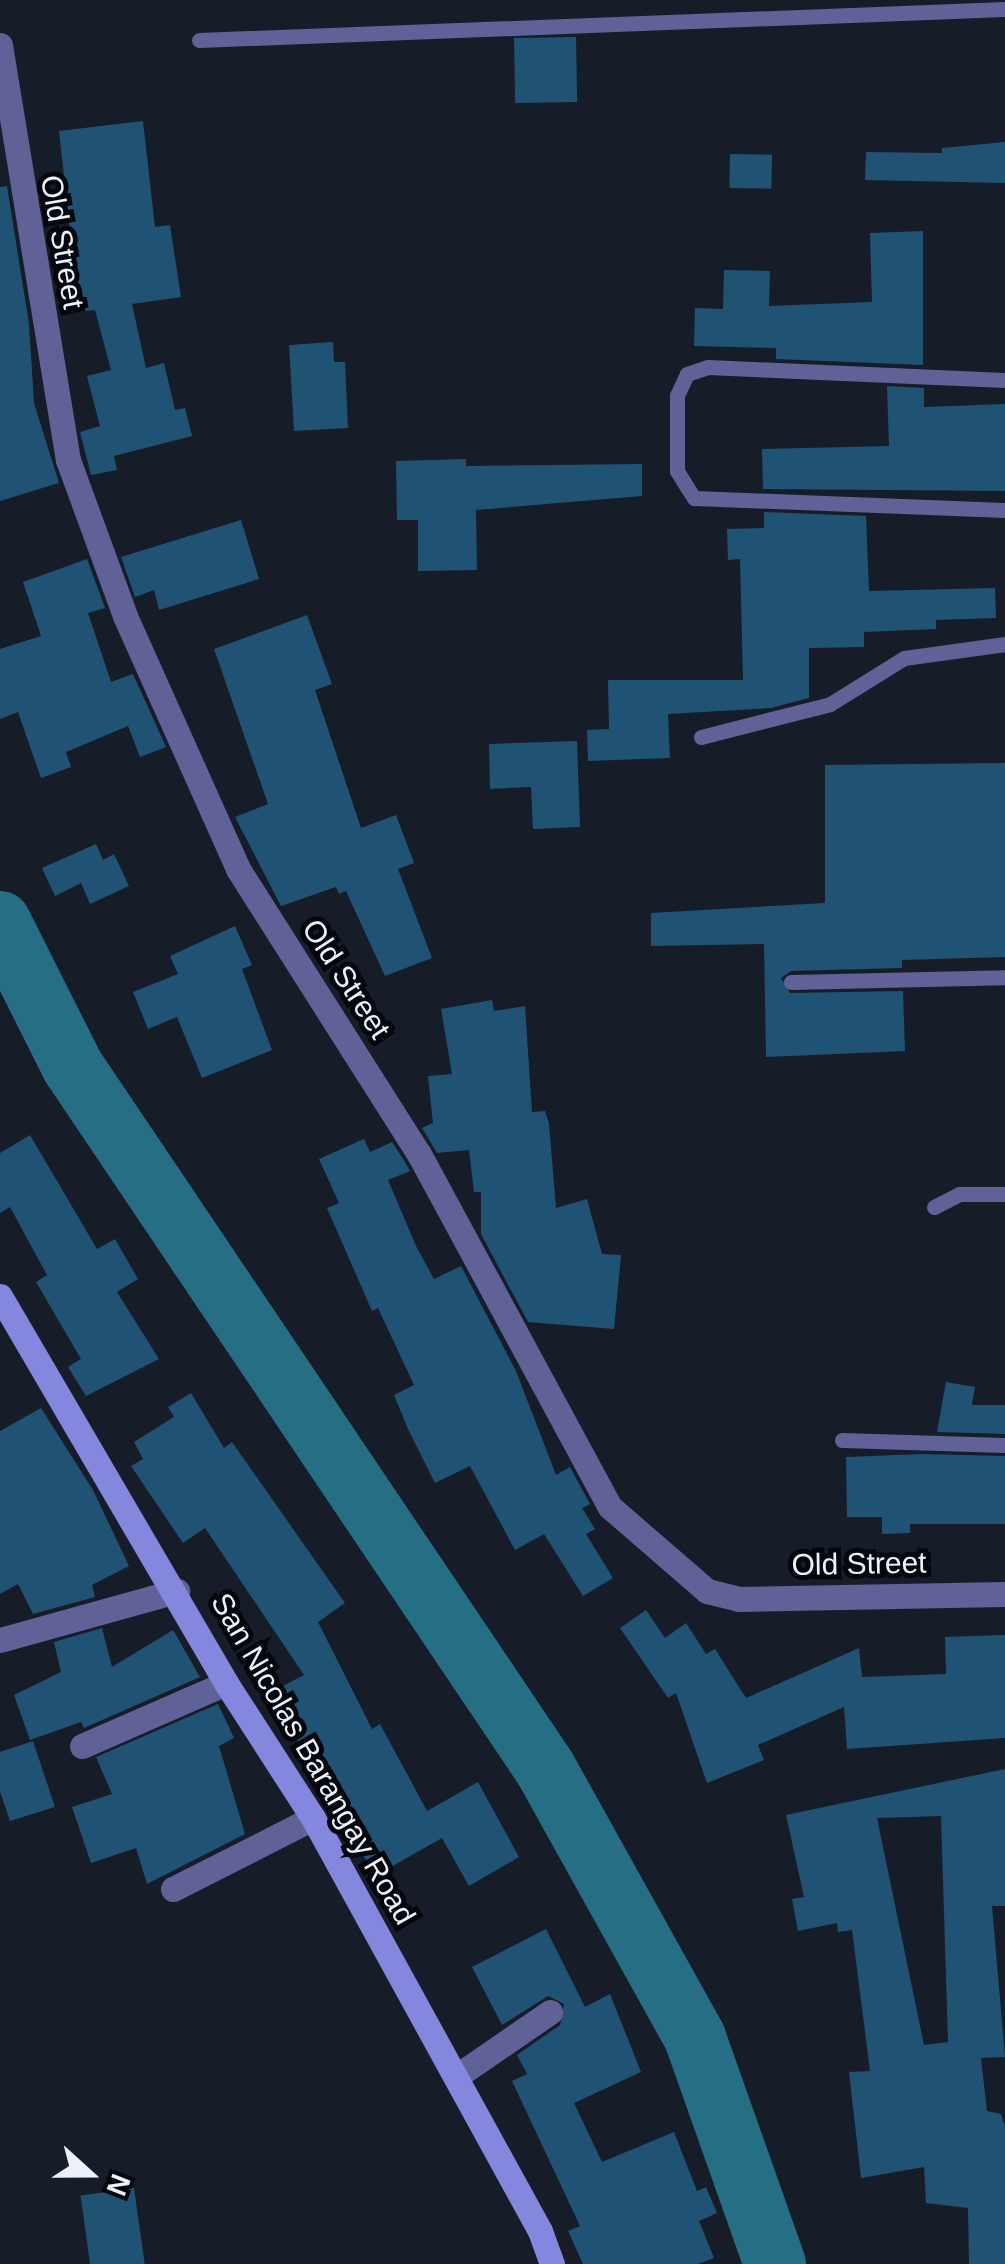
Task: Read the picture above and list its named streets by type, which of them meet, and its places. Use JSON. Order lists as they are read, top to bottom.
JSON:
{
  "streets": {
    "street": ["Old Street", "San Nicolas Barangay Road"]
  },
  "north": "right"
}
